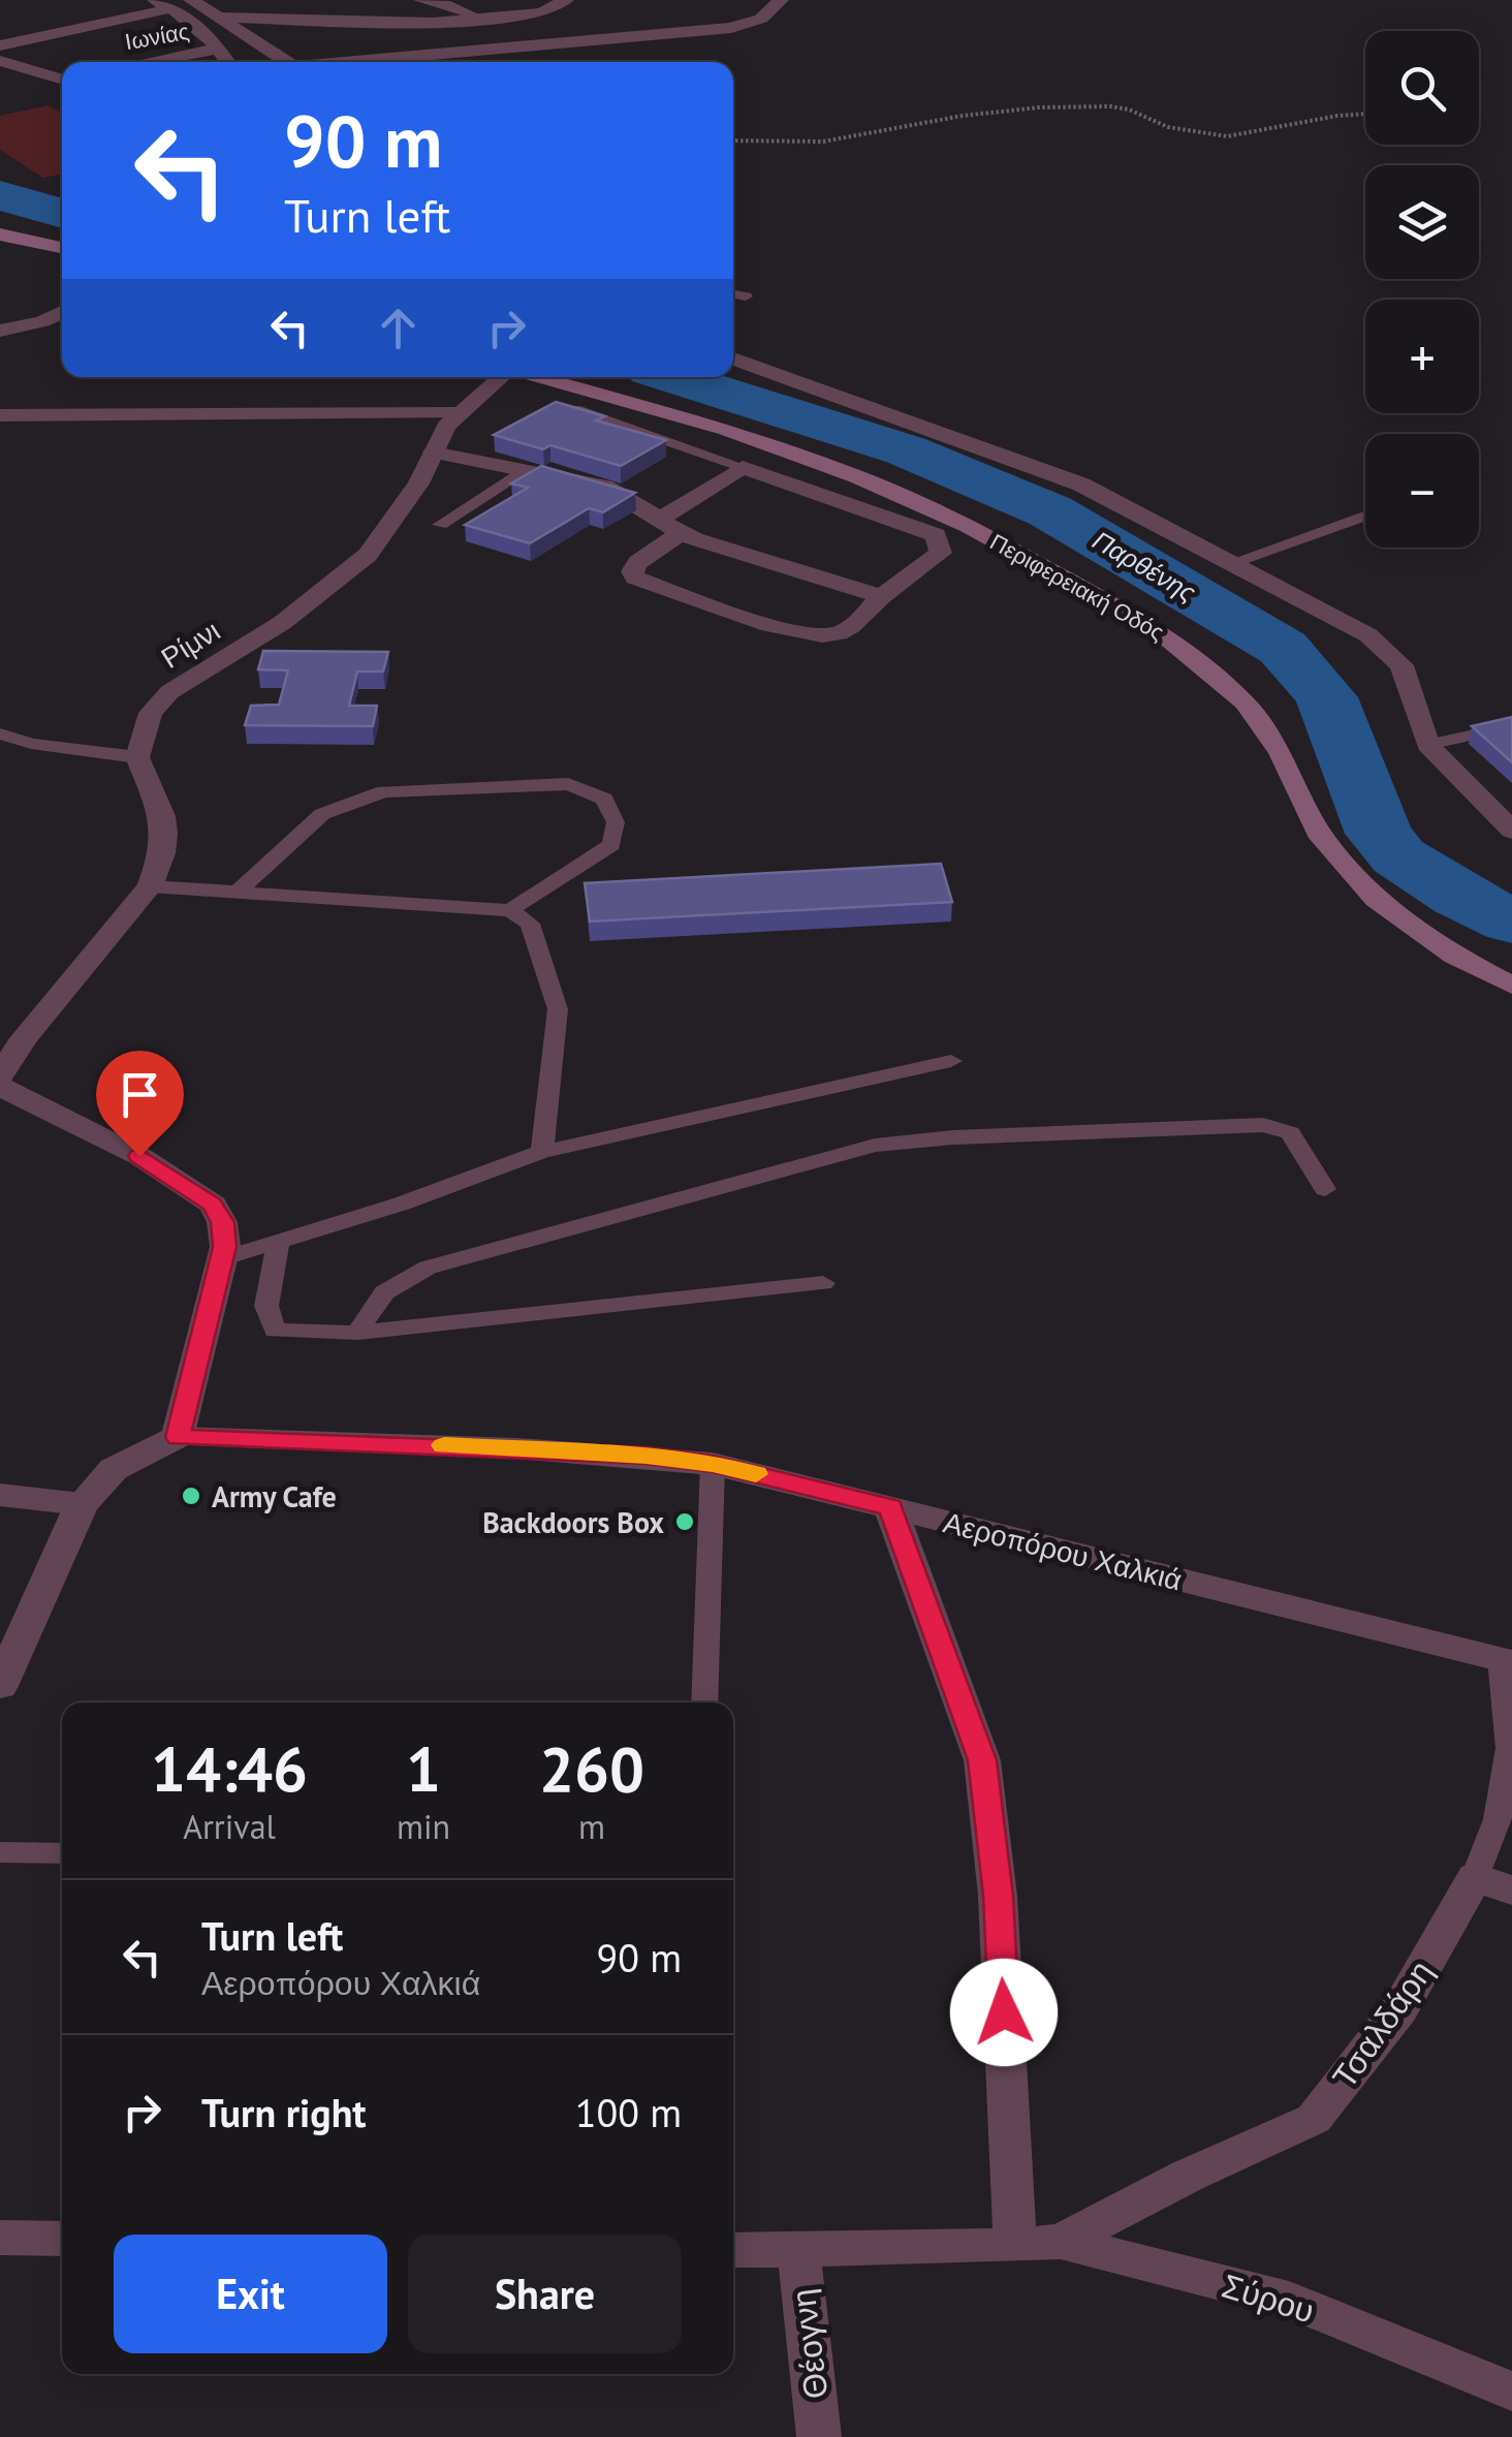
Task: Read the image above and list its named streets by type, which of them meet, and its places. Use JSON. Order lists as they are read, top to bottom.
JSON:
{
  "streets": {
    "main road": ["Περιφερειακή Οδός"],
    "street": [
      "Ιωνίας",
      "Ρίμνι",
      "Αεροπόρου Χαλκιά",
      "Τσαλδάρη",
      "Σύρου",
      "Θέογνη"
    ]
  },
  "crossings": [
    ["Αεροπόρου Χαλκιά", "Τσαλδάρη"],
    ["Τσαλδάρη", "Σύρου"],
    ["Σύρου", "Θέογνη"]
  ],
  "water": ["Παρθένης"],
  "places": ["Army Cafe", "Backdoors Box"],
  "page": {
    "map_buttons": ["+", "−"],
    "turn": ["90 m", "Turn left"],
    "eta": [
      "14:46",
      "Arrival",
      "1",
      "min",
      "260",
      "m"
    ],
    "list": [
      {
        "name": "Turn left",
        "note": "Αεροπόρου Χαλκιά",
        "value": "90 m"
      },
      {
        "name": "Turn right",
        "value": "100 m"
      }
    ],
    "buttons": ["Exit", "Share"]
  }
}
